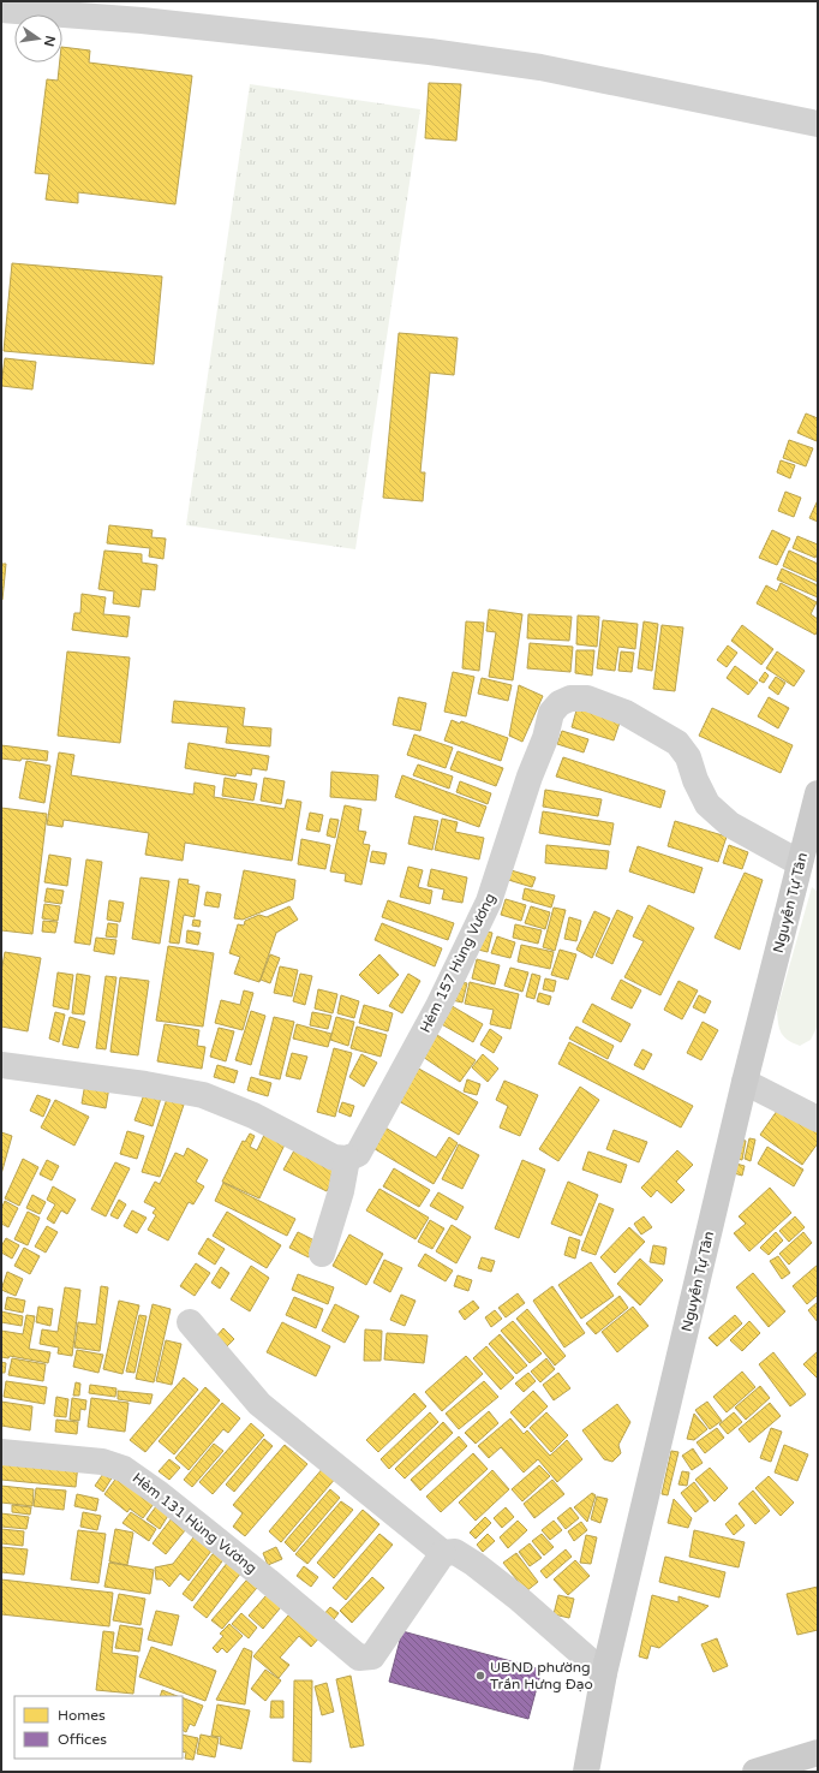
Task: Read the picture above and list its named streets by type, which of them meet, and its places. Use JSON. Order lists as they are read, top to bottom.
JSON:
{
  "streets": {
    "street": ["Nguyễn Tự Tân", "Hẻm 157 Hùng Vương", "Hẻm 131 Hùng Vương"]
  },
  "crossings": [
    ["Nguyễn Tự Tân", "Hẻm 157 Hùng Vương"]
  ],
  "places": ["UBND phường Trần Hưng Đạo"],
  "legend": ["Homes", "Offices"],
  "north": "right"
}
